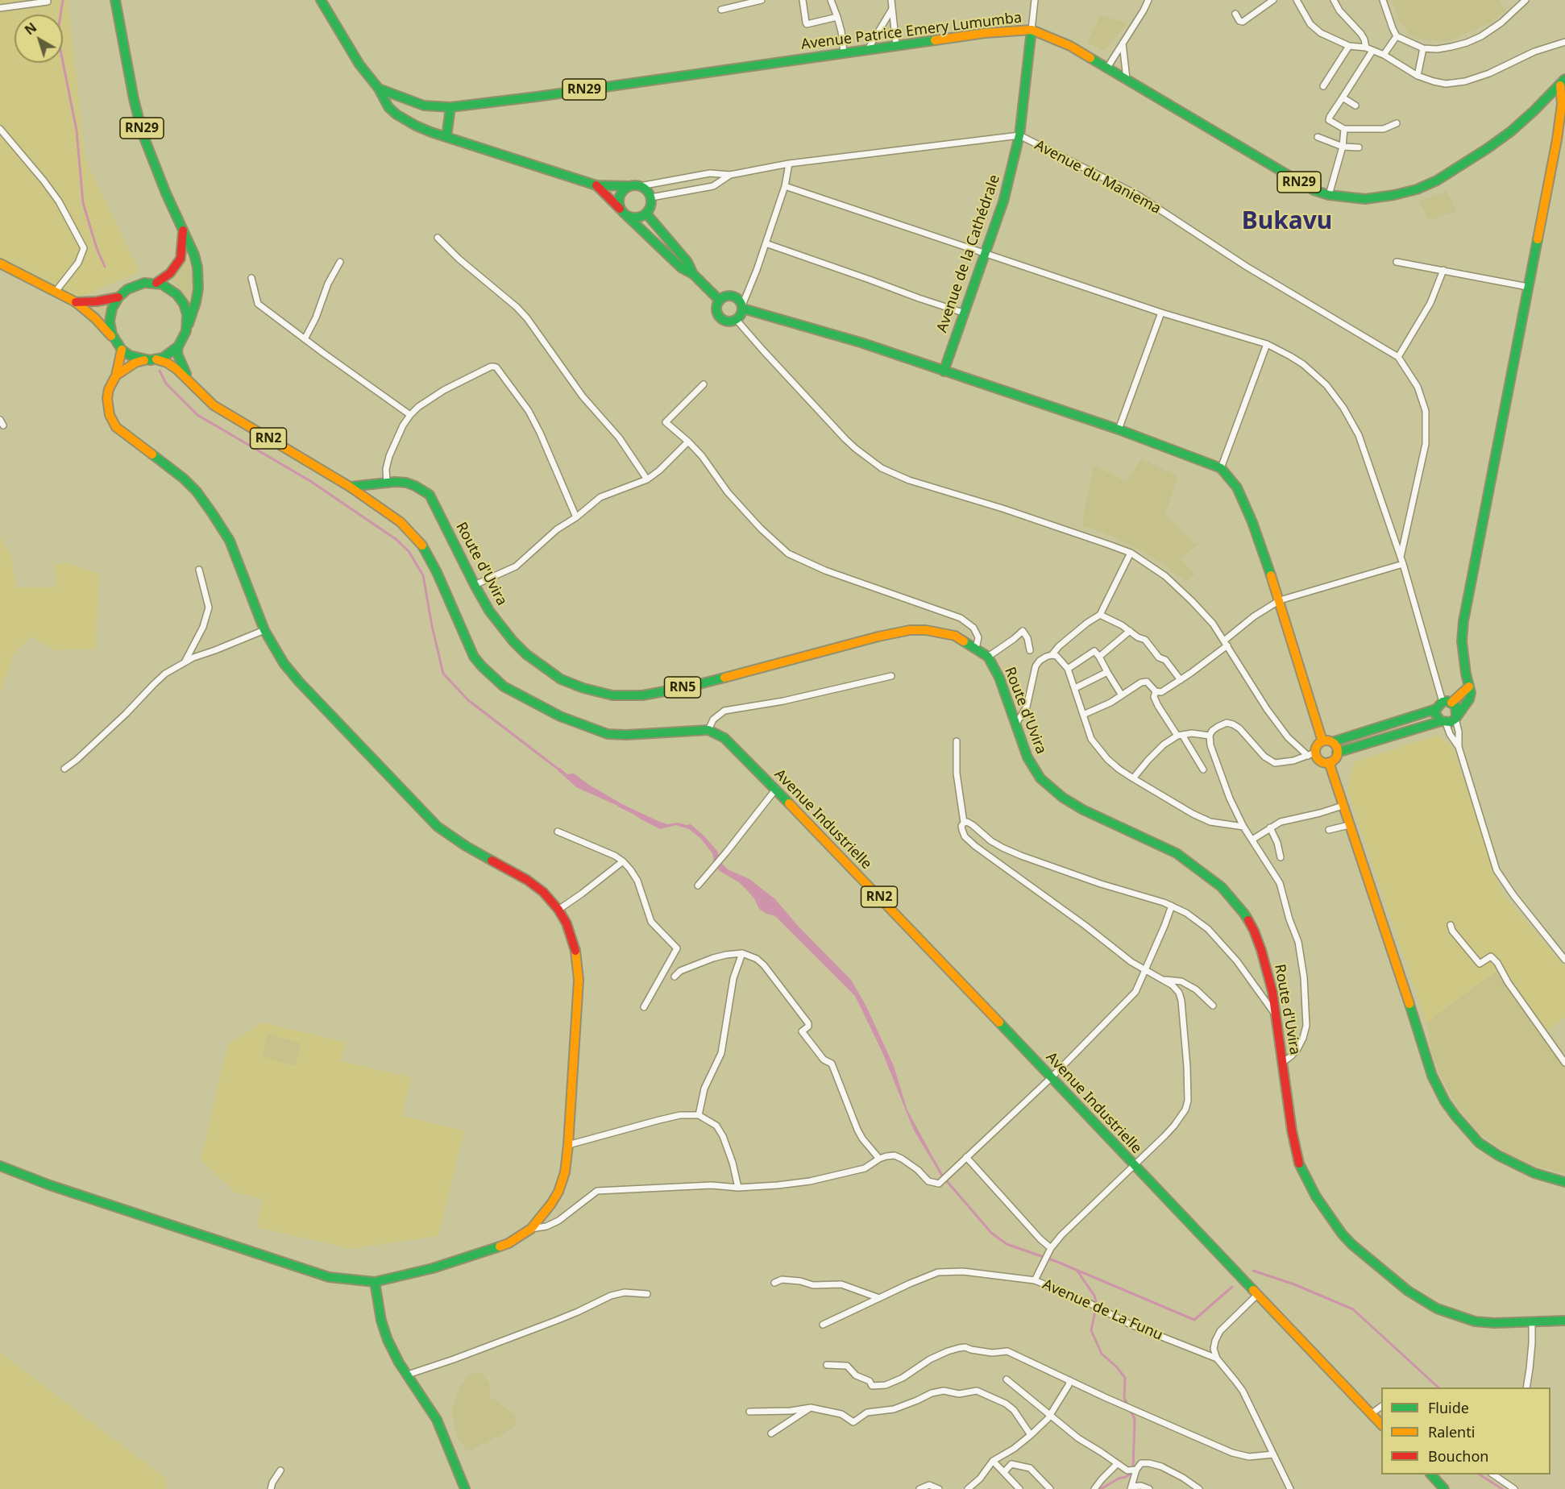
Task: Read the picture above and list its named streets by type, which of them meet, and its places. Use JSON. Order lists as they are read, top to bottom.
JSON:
{
  "streets": {
    "main road": [
      "Avenue Patrice Emery Lumumba",
      "RN29",
      "Avenue de la Cathédrale",
      "RN2",
      "Route d'Uvira",
      "RN5",
      "Avenue Industrielle"
    ],
    "street": ["Avenue du Maniema", "Avenue de La Funu"]
  },
  "crossings": [
    ["Avenue Patrice Emery Lumumba", "Avenue de la Cathédrale"],
    ["RN29", "RN2"],
    ["Avenue du Maniema", "Avenue de la Cathédrale"],
    ["RN2", "Route d'Uvira"],
    ["RN2", "Avenue Industrielle"]
  ],
  "districts": ["Bukavu"],
  "legend": ["Fluide", "Ralenti", "Bouchon"],
  "north": "top left"
}
